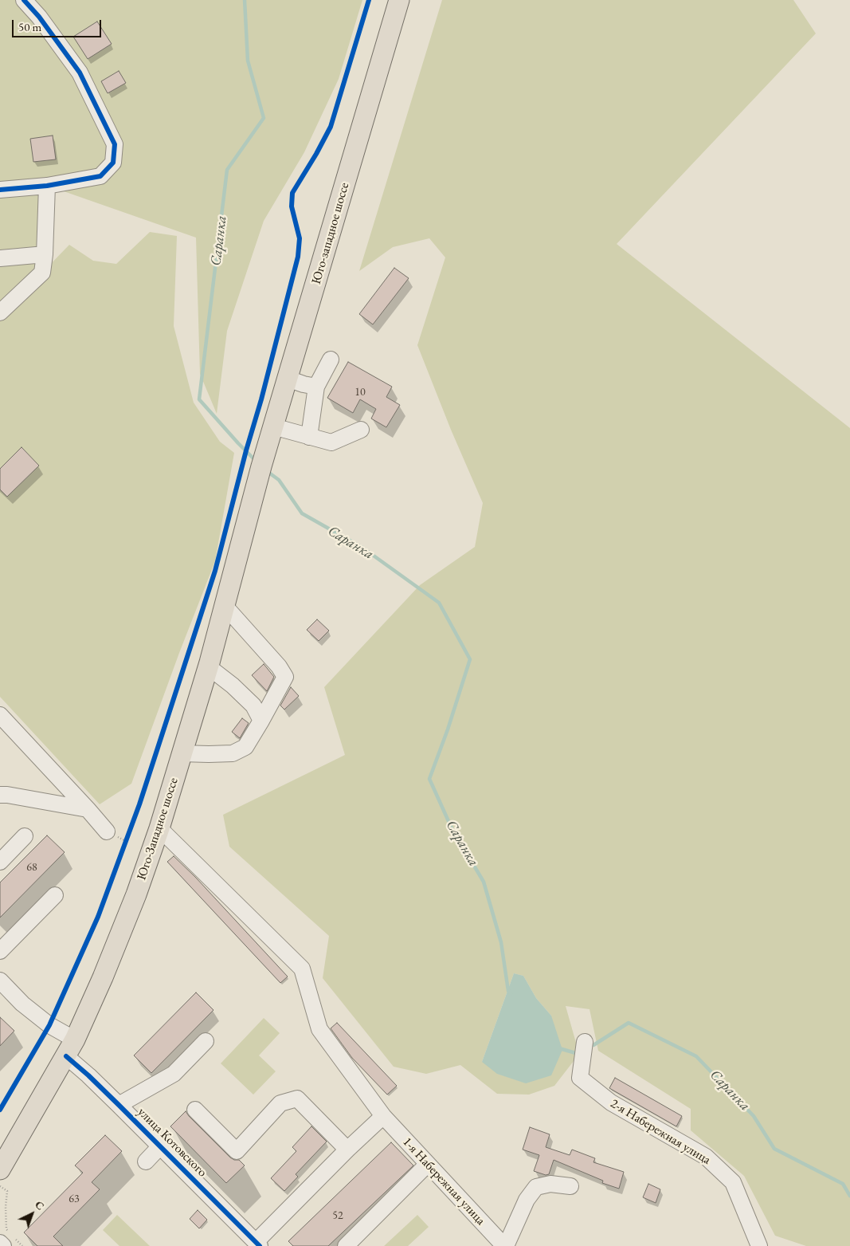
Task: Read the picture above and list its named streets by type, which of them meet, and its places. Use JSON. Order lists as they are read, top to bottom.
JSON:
{
  "streets": {
    "main road": ["Юго-западное шоссе", "Юго-Западное шоссе"],
    "street": ["2-я Набережная улица", "улица Котовского", "1-я Набережная улица"]
  },
  "crossings": [
    ["Юго-западное шоссе", "Юго-Западное шоссе"],
    ["Юго-Западное шоссе", "улица Котовского"],
    ["Юго-Западное шоссе", "1-я Набережная улица"]
  ],
  "water": ["Саранка"],
  "house_numbers": [
    "10",
    "68",
    "63",
    "52"
  ],
  "scale_bar": "50 m",
  "north": "top right"
}
